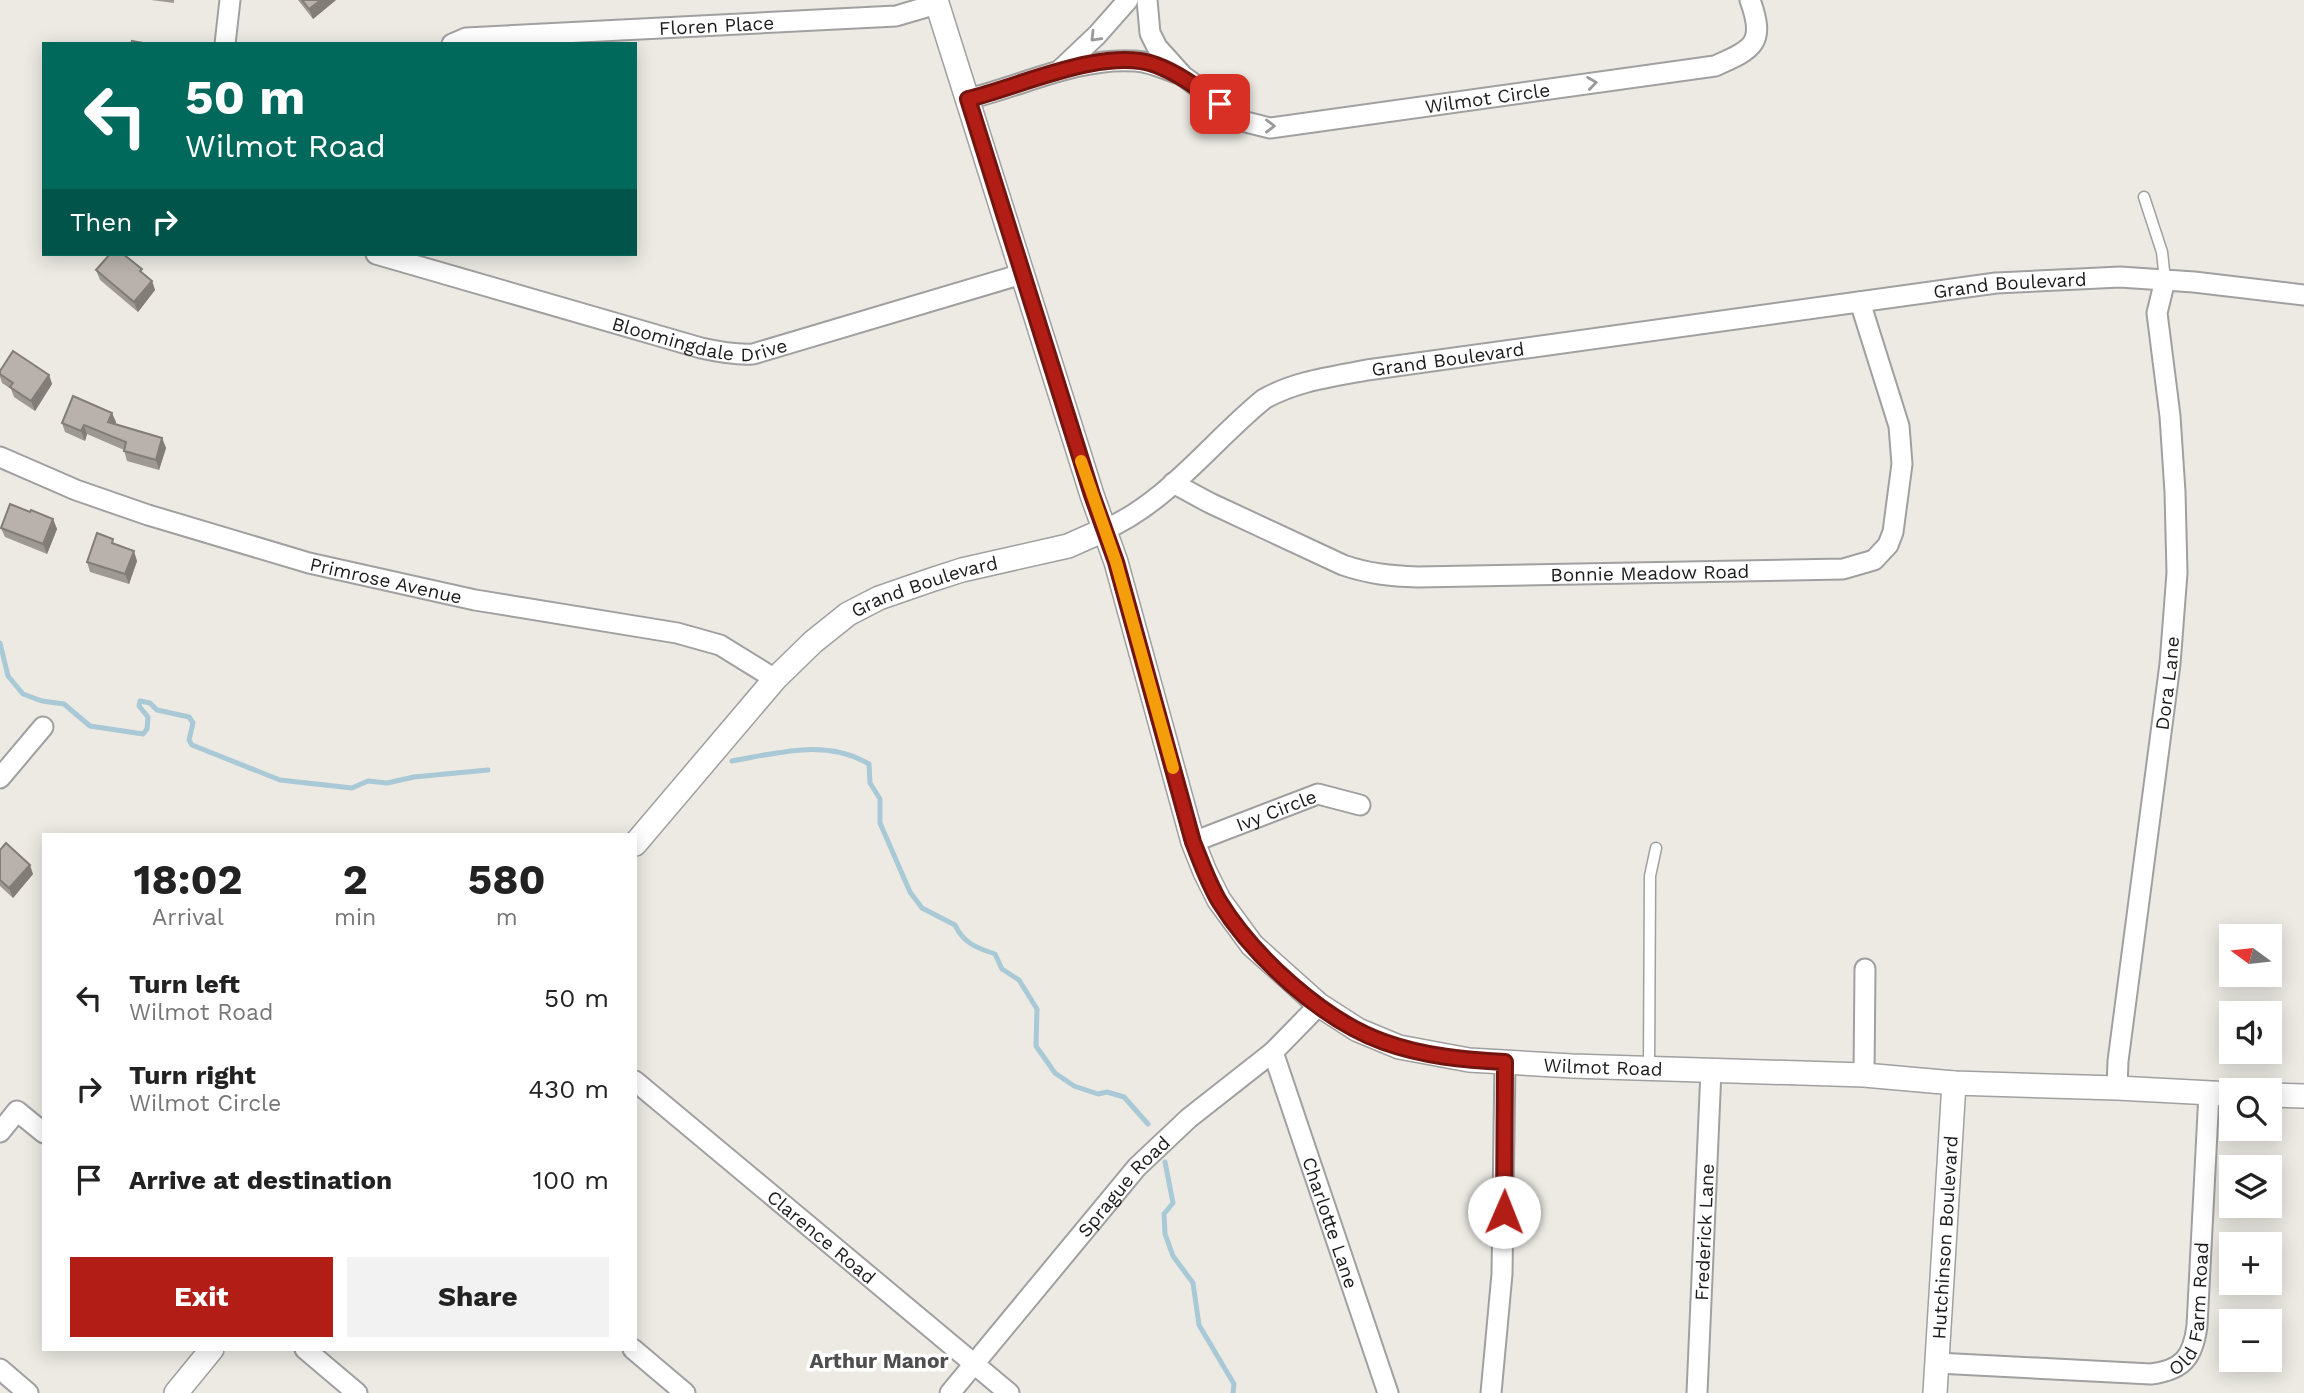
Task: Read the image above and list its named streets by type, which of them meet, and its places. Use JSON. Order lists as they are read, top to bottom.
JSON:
{
  "streets": {
    "street": [
      "Floren Place",
      "Wilmot Circle",
      "Grand Boulevard",
      "Bloomingdale Drive",
      "Bonnie Meadow Road",
      "Primrose Avenue",
      "Dora Lane",
      "Ivy Circle",
      "Wilmot Road",
      "Sprague Road",
      "Charlotte Lane",
      "Frederick Lane",
      "Clarence Road",
      "Hutchinson Boulevard",
      "Old Farm Road"
    ]
  },
  "crossings": [
    ["Floren Place", "Wilmot Road"],
    ["Wilmot Circle", "Wilmot Road"],
    ["Grand Boulevard", "Bonnie Meadow Road"],
    ["Grand Boulevard", "Primrose Avenue"],
    ["Grand Boulevard", "Dora Lane"],
    ["Grand Boulevard", "Wilmot Road"],
    ["Bloomingdale Drive", "Wilmot Road"],
    ["Dora Lane", "Wilmot Road"],
    ["Ivy Circle", "Wilmot Road"],
    ["Wilmot Road", "Sprague Road"],
    ["Wilmot Road", "Frederick Lane"],
    ["Wilmot Road", "Hutchinson Boulevard"],
    ["Sprague Road", "Charlotte Lane"],
    ["Sprague Road", "Clarence Road"],
    ["Hutchinson Boulevard", "Old Farm Road"]
  ],
  "districts": ["Arthur Manor"],
  "north": "left",
  "page": {
    "turn": ["50 m", "Wilmot Road"],
    "then": "Then",
    "eta": [
      "18:02",
      "Arrival",
      "2",
      "min",
      "580",
      "m"
    ],
    "map_buttons": ["+", "−"],
    "list": [
      {
        "name": "Turn left",
        "note": "Wilmot Road",
        "value": "50 m"
      },
      {
        "name": "Turn right",
        "note": "Wilmot Circle",
        "value": "430 m"
      },
      {
        "name": "Arrive at destination",
        "value": "100 m"
      }
    ],
    "buttons": ["Exit", "Share"]
  }
}
